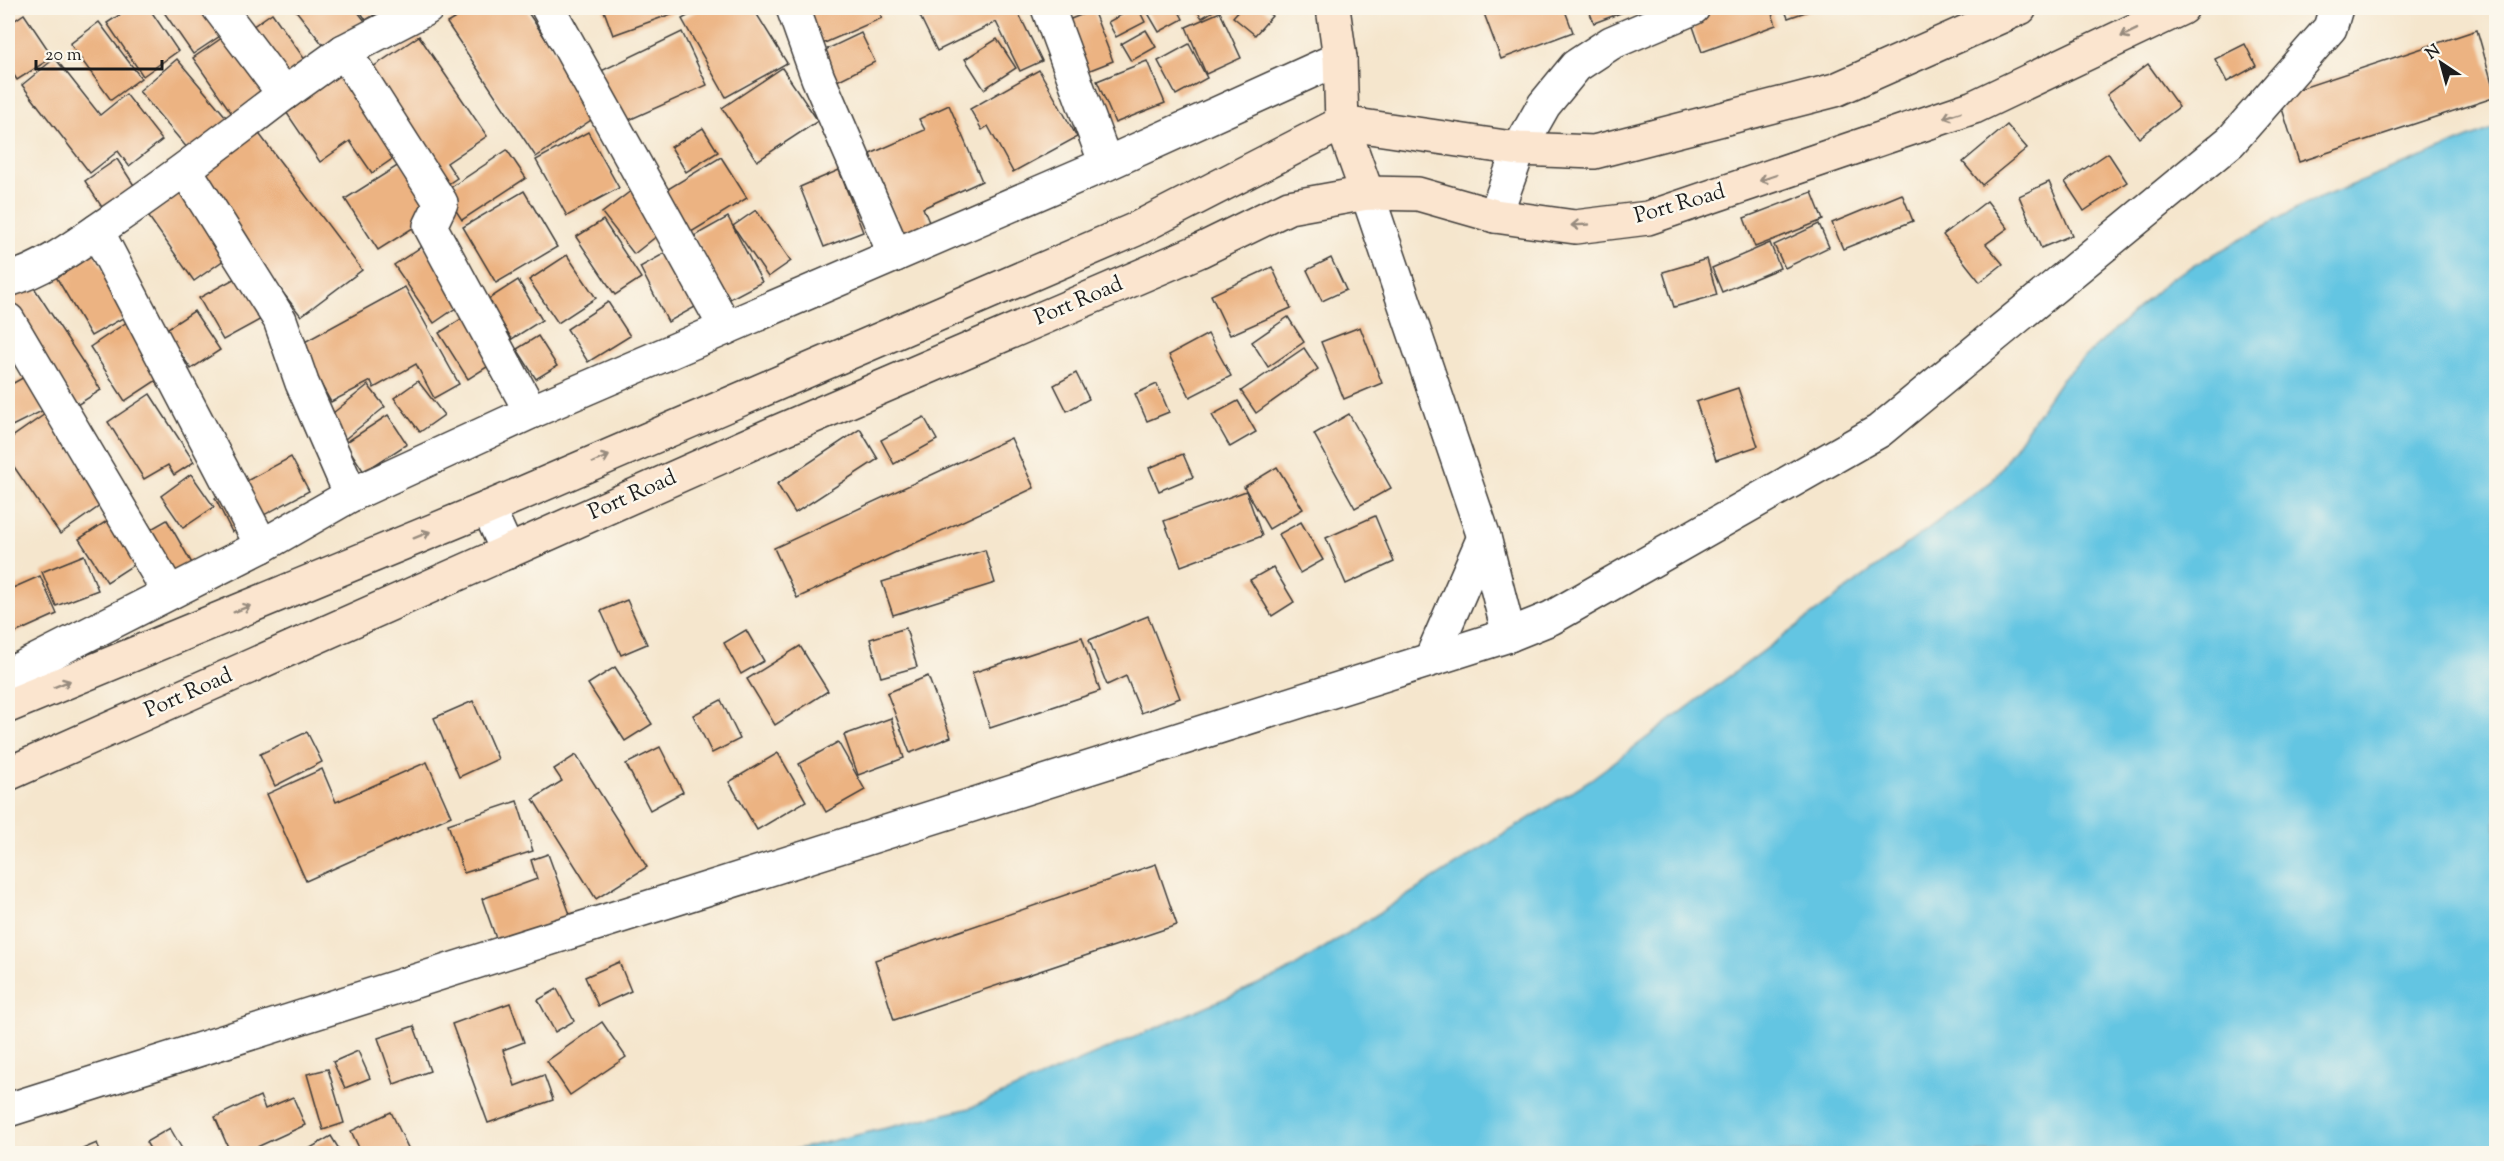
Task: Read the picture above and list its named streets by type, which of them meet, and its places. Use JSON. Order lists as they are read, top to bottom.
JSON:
{
  "streets": {
    "street": ["Port Road"]
  },
  "scale_bar": "20 m",
  "north": "top left"
}
